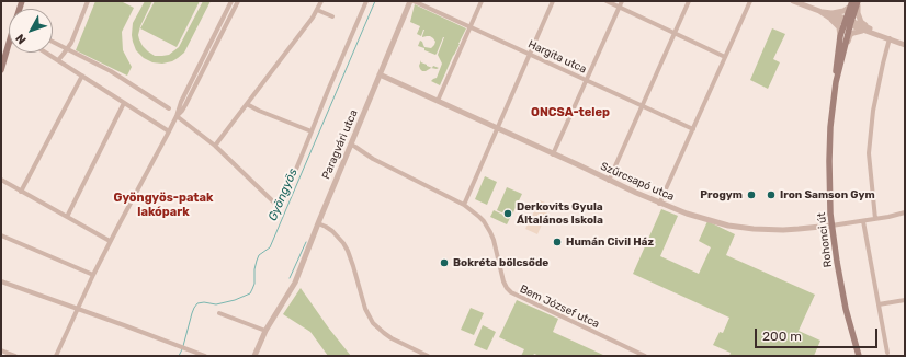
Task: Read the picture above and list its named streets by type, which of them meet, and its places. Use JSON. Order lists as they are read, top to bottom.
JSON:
{
  "streets": {
    "main road": ["Rohonci út"],
    "street": [
      "Hargita utca",
      "Paragvári utca",
      "Szűrcsapó utca",
      "Bem József utca"
    ]
  },
  "crossings": [
    ["Paragvári utca", "Szűrcsapó utca"],
    ["Paragvári utca", "Bem József utca"],
    ["Szűrcsapó utca", "Rohonci út"]
  ],
  "districts": ["ONCSA-telep", "Gyöngyös-patak lakópark"],
  "water": ["Gyöngyös"],
  "places": [
    "Progym",
    "Iron Samson Gym",
    "Derkovits Gyula Általános Iskola",
    "Humán Civil Ház",
    "Bokréta bölcsőde"
  ],
  "scale_bar": "200 m",
  "north": "bottom left"
}
